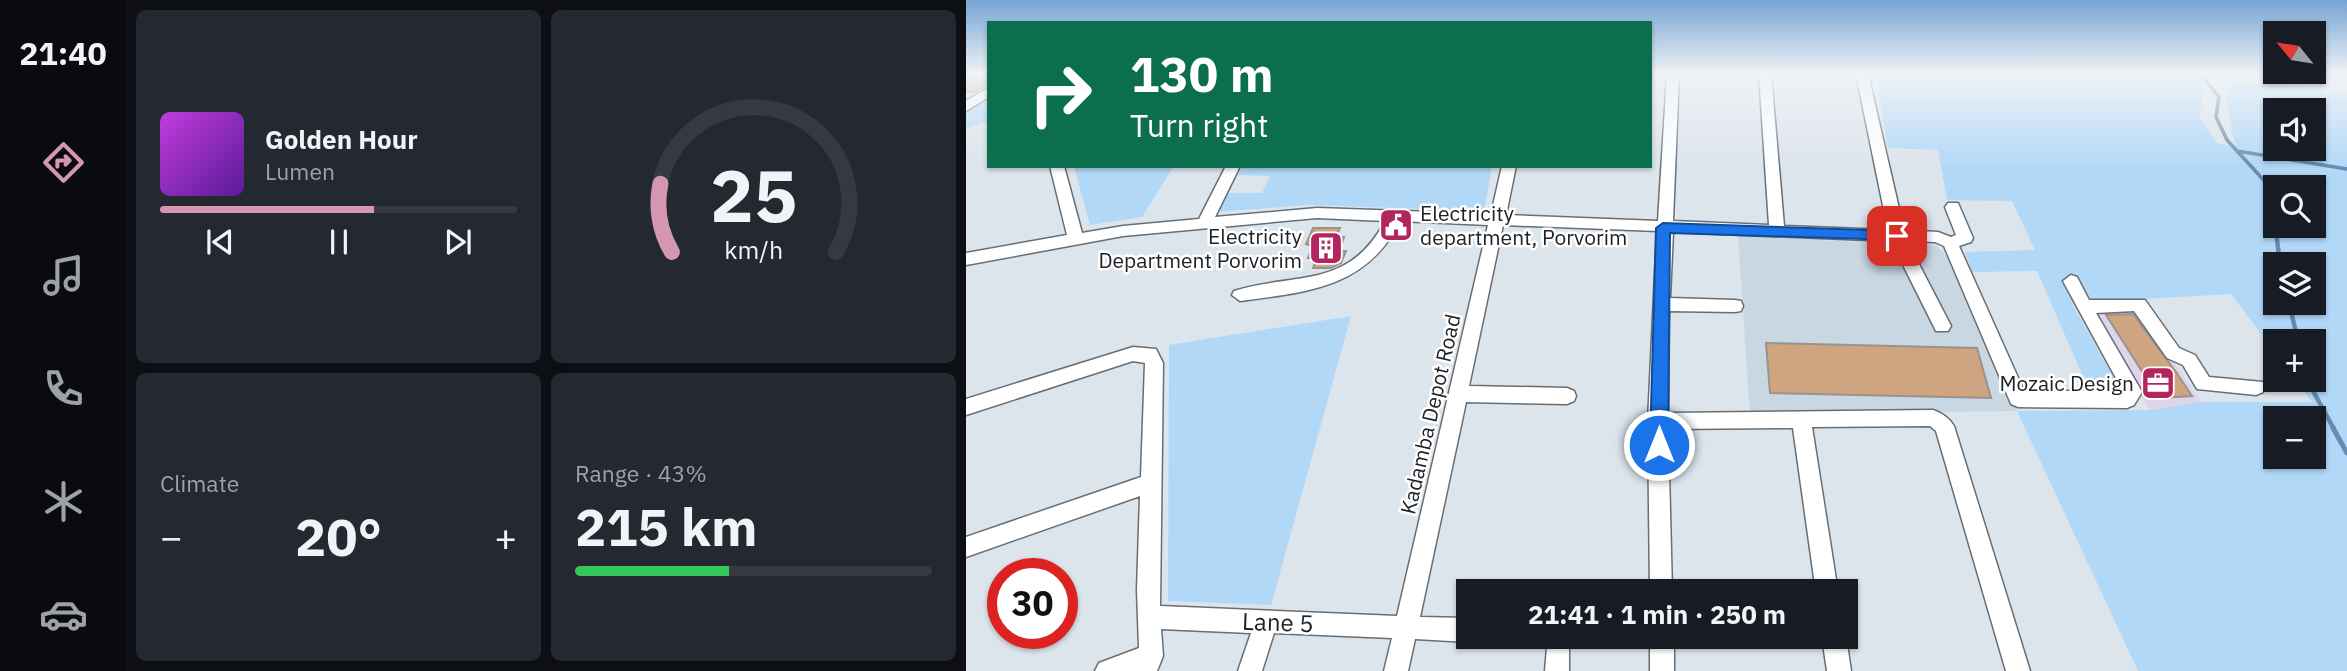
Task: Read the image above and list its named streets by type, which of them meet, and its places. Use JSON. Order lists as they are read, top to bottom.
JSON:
{
  "streets": {
    "street": ["Kadamba Depot Road", "Lane 5"]
  },
  "crossings": [
    ["Kadamba Depot Road", "Lane 5"]
  ],
  "places": {
    "public building": ["Electricity department, Porvorim"],
    "building": ["Electricity Department Porvorim"],
    "office": ["Mozaic Design"]
  },
  "north": "top left",
  "page": {
    "tabs": "21:40",
    "map_buttons": ["+", "−"],
    "turn": ["130 m", "Turn right"],
    "song": ["Golden Hour", "Lumen"],
    "tile": [
      "Climate",
      ["Range · 43%", "215 km"]
    ],
    "heat": ["−", "20°", "+"],
    "limit": "30",
    "trip": "21:41 · 1 min · 250 m",
    "gauge": ["25", "km/h"]
  }
}
